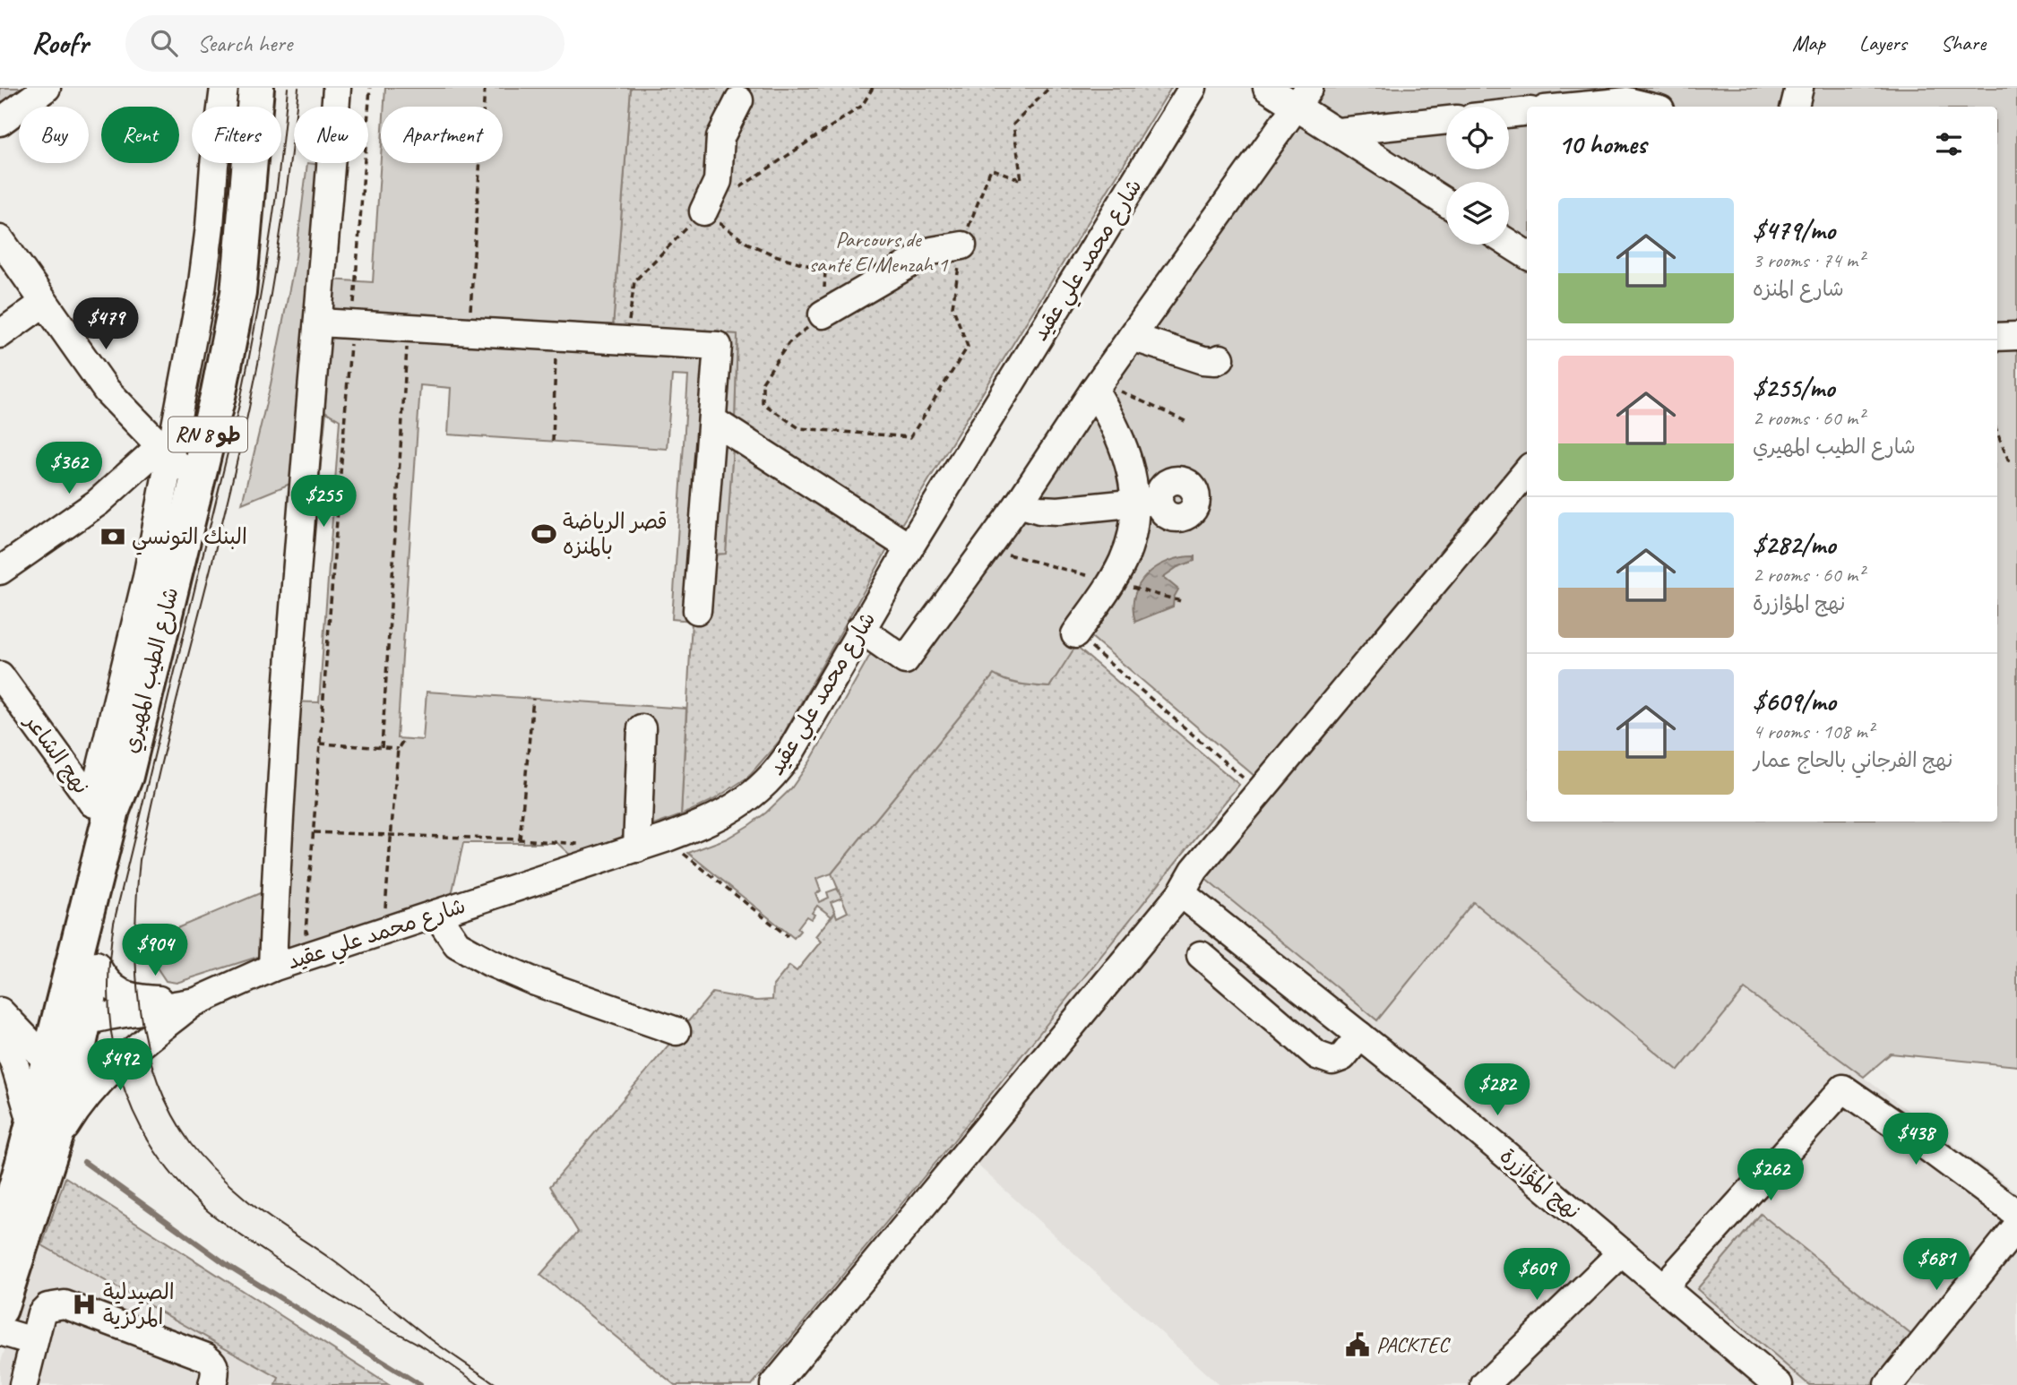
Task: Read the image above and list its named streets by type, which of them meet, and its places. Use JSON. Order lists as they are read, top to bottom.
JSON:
{
  "streets": {
    "main road": ["RN 8 طو", "شارع الطيب المهيري"],
    "street": ["شارع محمد علي عقيد", "نهج الشاعر", "نهج المؤازرة"]
  },
  "crossings": [
    ["شارع محمد علي عقيد", "شارع الطيب المهيري"],
    ["شارع الطيب المهيري", "نهج الشاعر"]
  ],
  "parks": ["Parcours de santé El Menzah 1"],
  "places": {
    "sports": ["قصر الرياضة بالمنزه"],
    "bank": ["البنك التونسي"],
    "hospital": ["الصيدلية المركزية"],
    "public building": ["PACKTEC"]
  },
  "page": {
    "header": "Roofr",
    "search": "Search here",
    "nav": ["Map", "Layers", "Share"],
    "chip": [
      "Buy",
      "Rent",
      "Filters",
      "New",
      "Apartment"
    ],
    "heading": "10 homes",
    "list": [
      {
        "name": "$479/mo",
        "note": "3 rooms · 74 m² · شارع المنزه"
      },
      {
        "name": "$255/mo",
        "note": "2 rooms · 60 m² · شارع الطيب المهيري"
      },
      {
        "name": "$282/mo",
        "note": "2 rooms · 60 m² · نهج المؤازرة"
      },
      {
        "name": "$609/mo",
        "note": "4 rooms · 108 m² · نهج الفرجاني بالحاج عمار"
      }
    ],
    "price": [
      "$479",
      "$362",
      "$255",
      "$904",
      "$492",
      "$282",
      "$438",
      "$262",
      "$681",
      "$609"
    ]
  }
}
